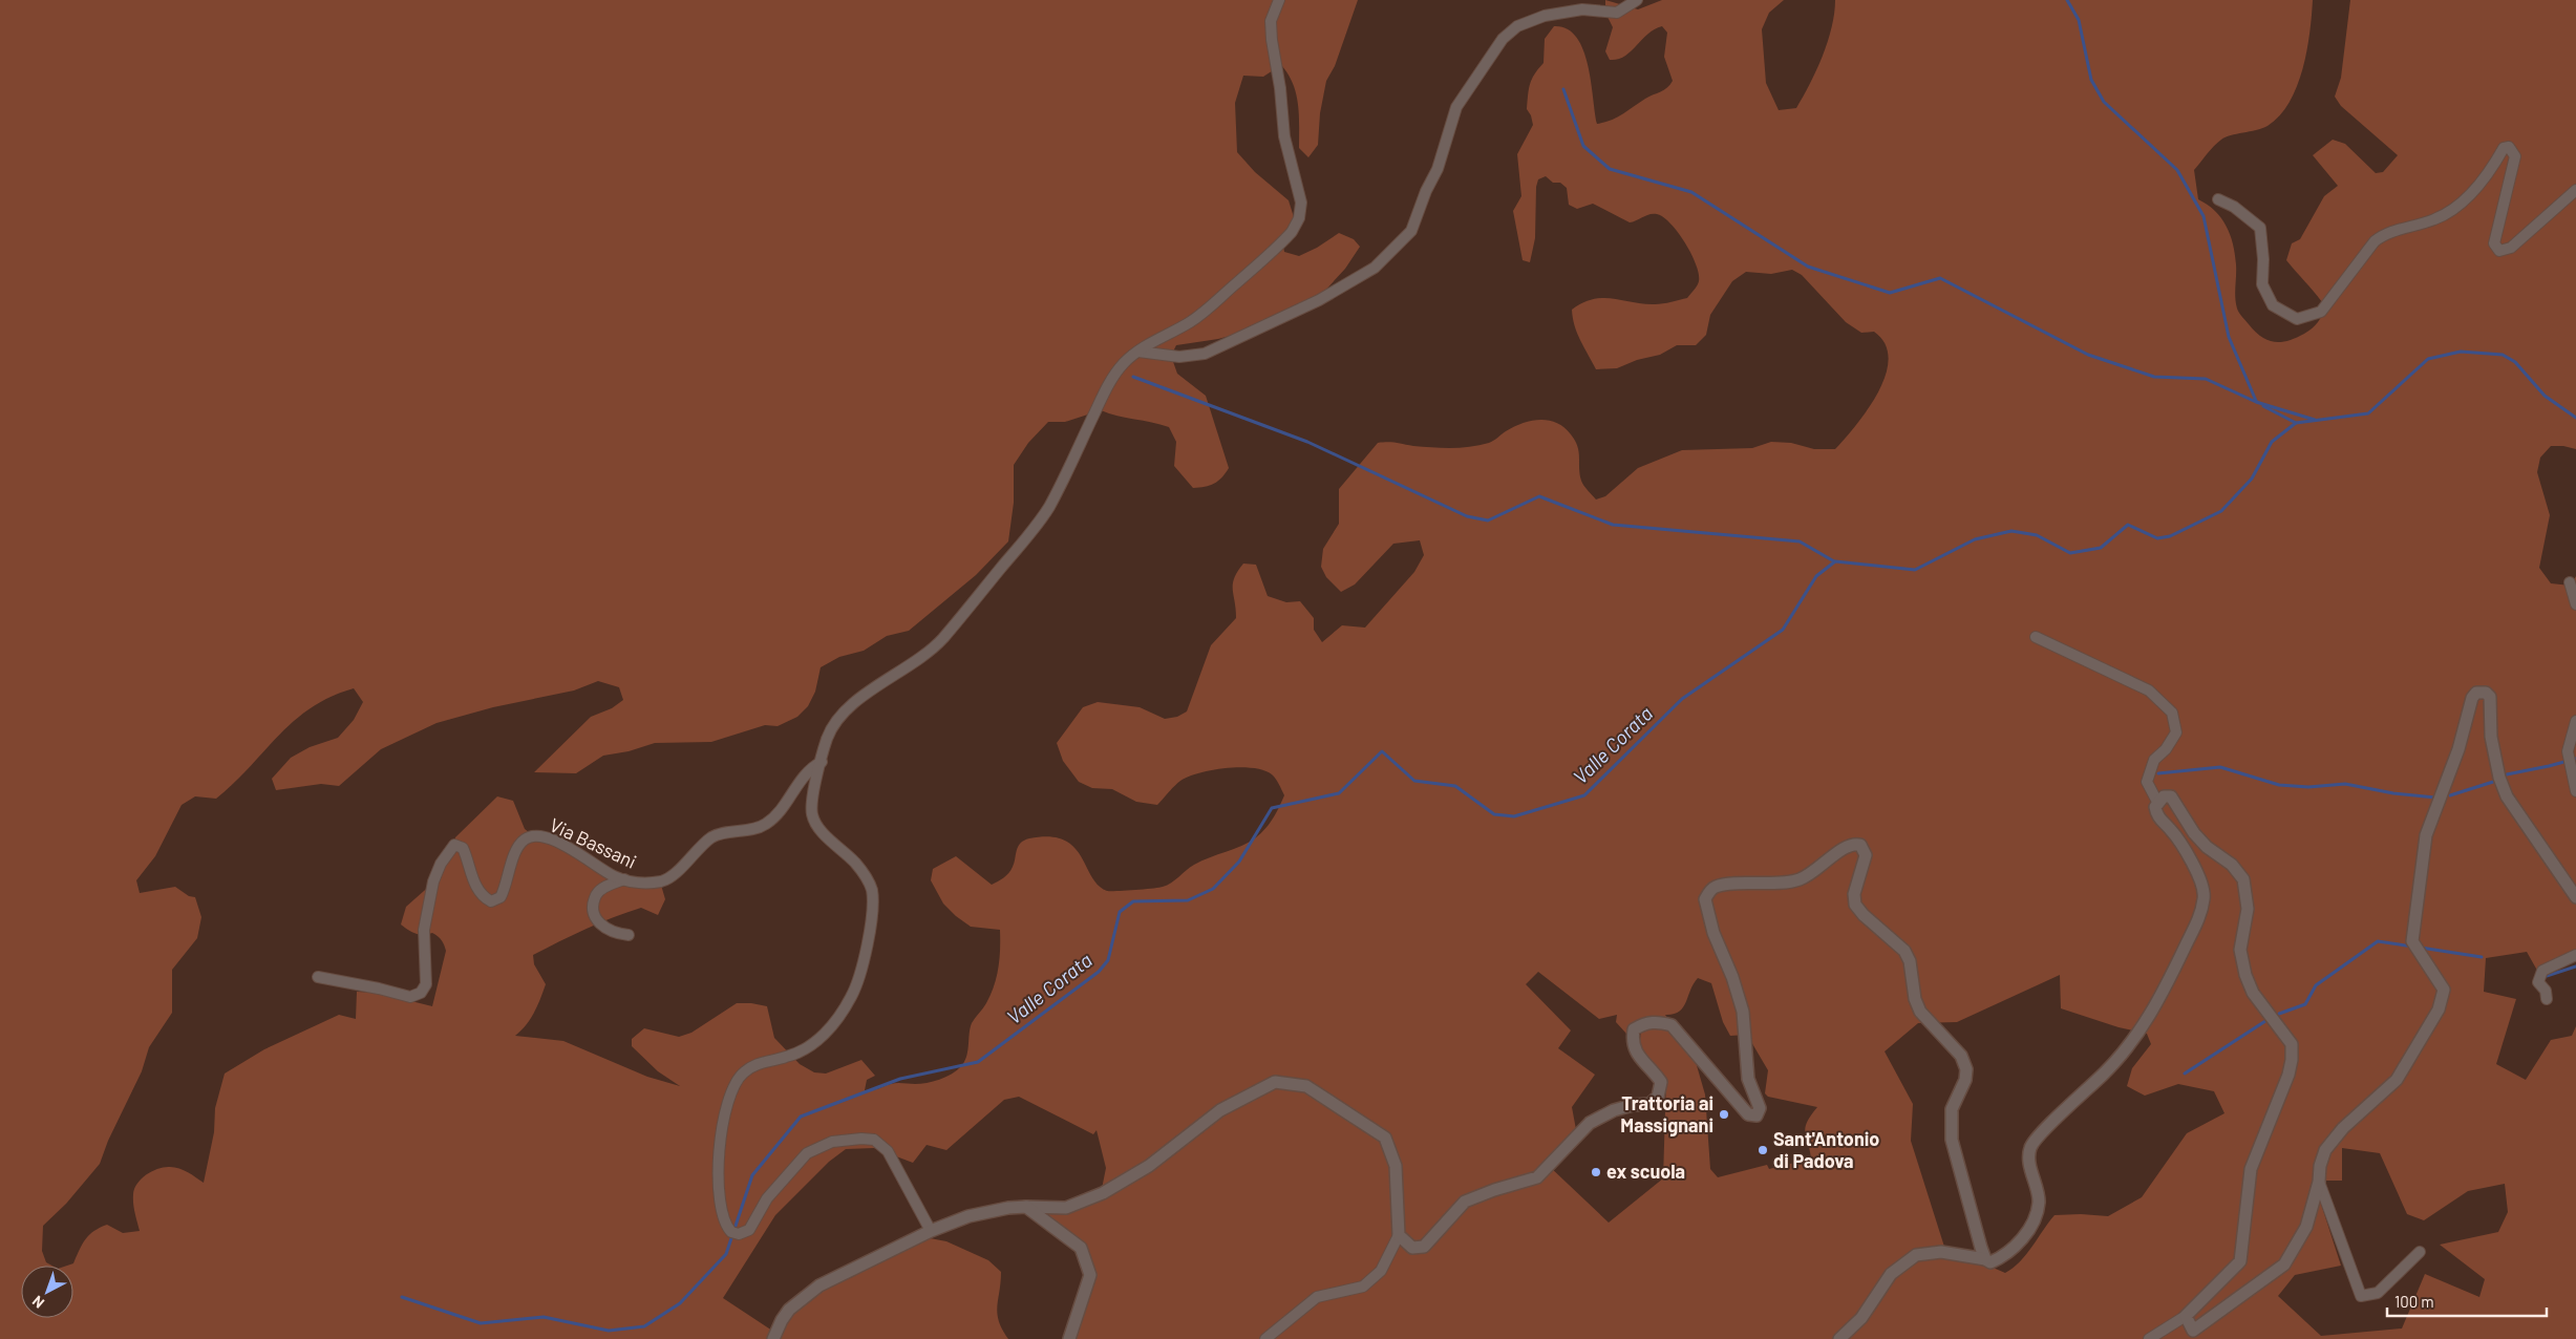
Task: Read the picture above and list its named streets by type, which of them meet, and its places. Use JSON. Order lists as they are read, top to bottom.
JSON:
{
  "streets": {
    "street": ["Via Bassani"]
  },
  "water": ["Valle Corata"],
  "places": ["Trattoria ai Massignani", "Sant'Antonio di Padova", "ex scuola"],
  "scale_bar": "100 m",
  "north": "bottom left"
}
